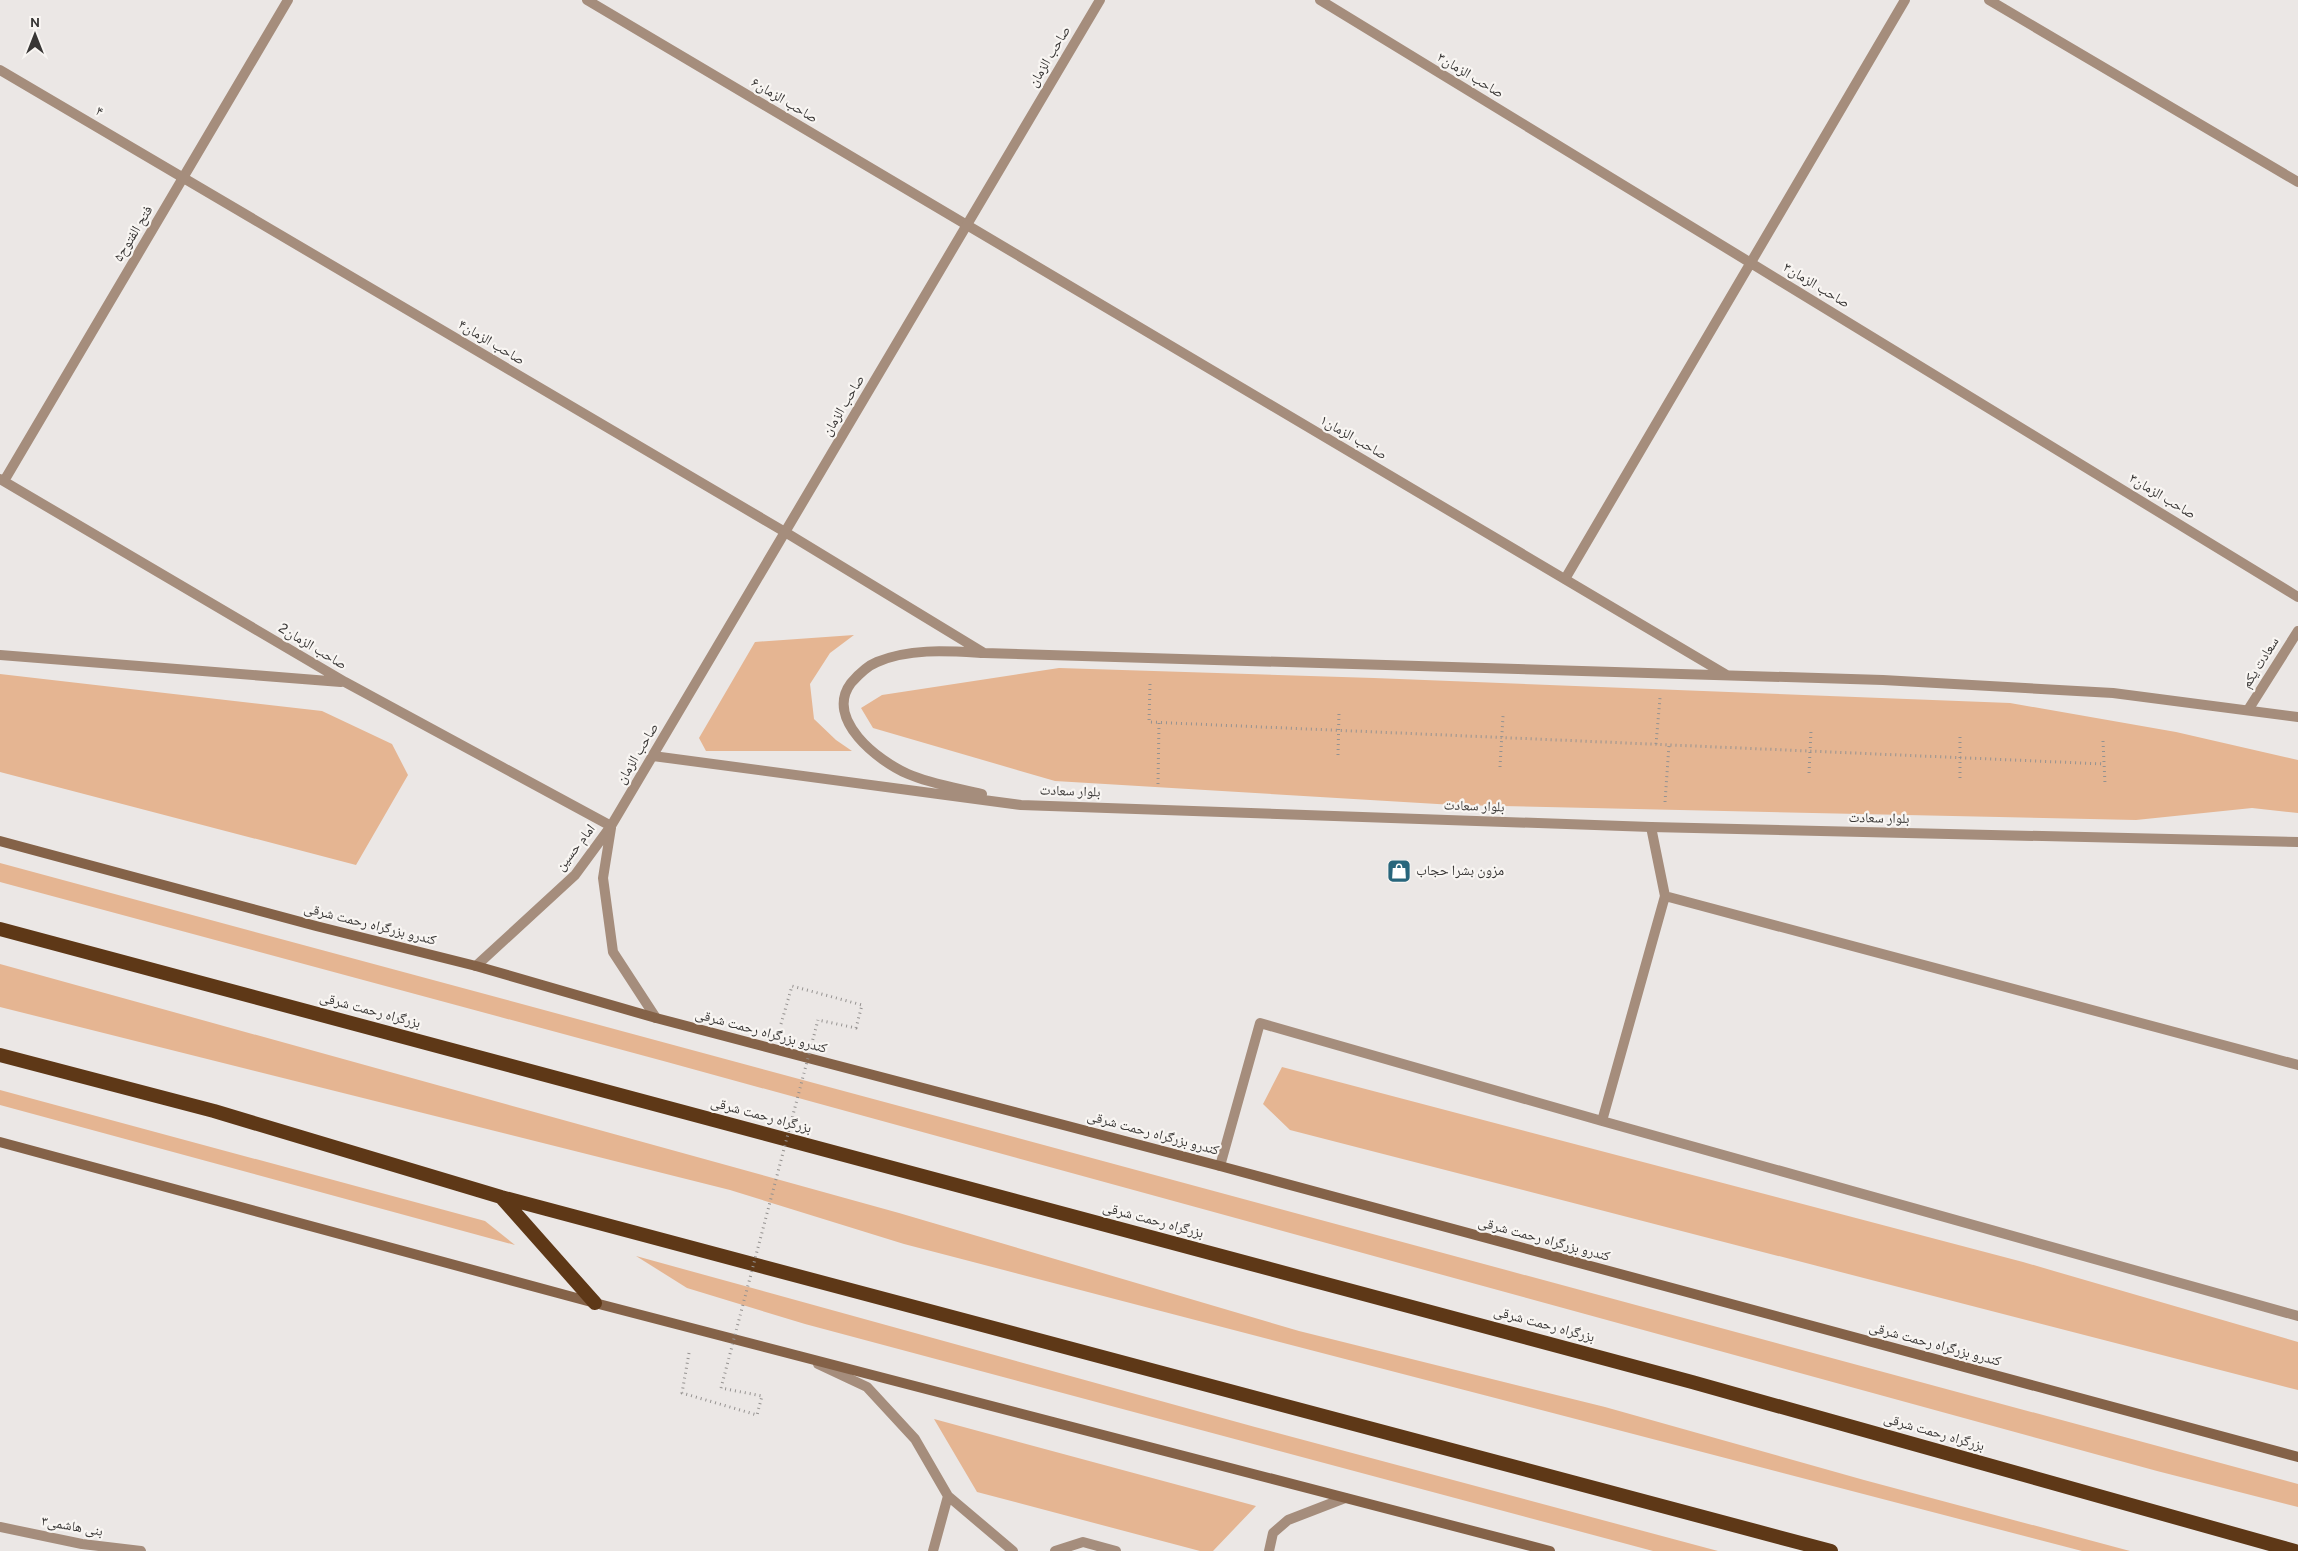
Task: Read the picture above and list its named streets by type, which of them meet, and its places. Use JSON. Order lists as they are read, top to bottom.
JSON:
{
  "streets": {
    "highway": ["بزرگراه رحمت شرقی"],
    "main road": ["کندرو بزرگراه رحمت شرقی"],
    "street": [
      "صاحب الزمان",
      "صاحب الزمان۳",
      "صاحب الزمان۶",
      "۴",
      "فتح الفتوح۵",
      "صاحب الزمان۴",
      "صاحب الزمان۱",
      "2صاحب الزمان",
      "سعادت یکم",
      "بلوار سعادت",
      "امام حسین",
      "بنی هاشمی۳"
    ]
  },
  "crossings": [
    ["صاحب الزمان", "صاحب الزمان۶"],
    ["صاحب الزمان", "صاحب الزمان۴"],
    ["صاحب الزمان", "صاحب الزمان۱"],
    ["صاحب الزمان", "2صاحب الزمان"],
    ["صاحب الزمان", "بلوار سعادت"],
    ["صاحب الزمان", "امام حسین"],
    ["صاحب الزمان۶", "صاحب الزمان۱"],
    ["۴", "فتح الفتوح۵"],
    ["۴", "صاحب الزمان۴"],
    ["فتح الفتوح۵", "صاحب الزمان۴"],
    ["فتح الفتوح۵", "2صاحب الزمان"],
    ["2صاحب الزمان", "امام حسین"],
    ["امام حسین", "کندرو بزرگراه رحمت شرقی"]
  ],
  "places": {
    "shop": ["مزون بشرا حجاب"]
  },
  "north": "top"
}
